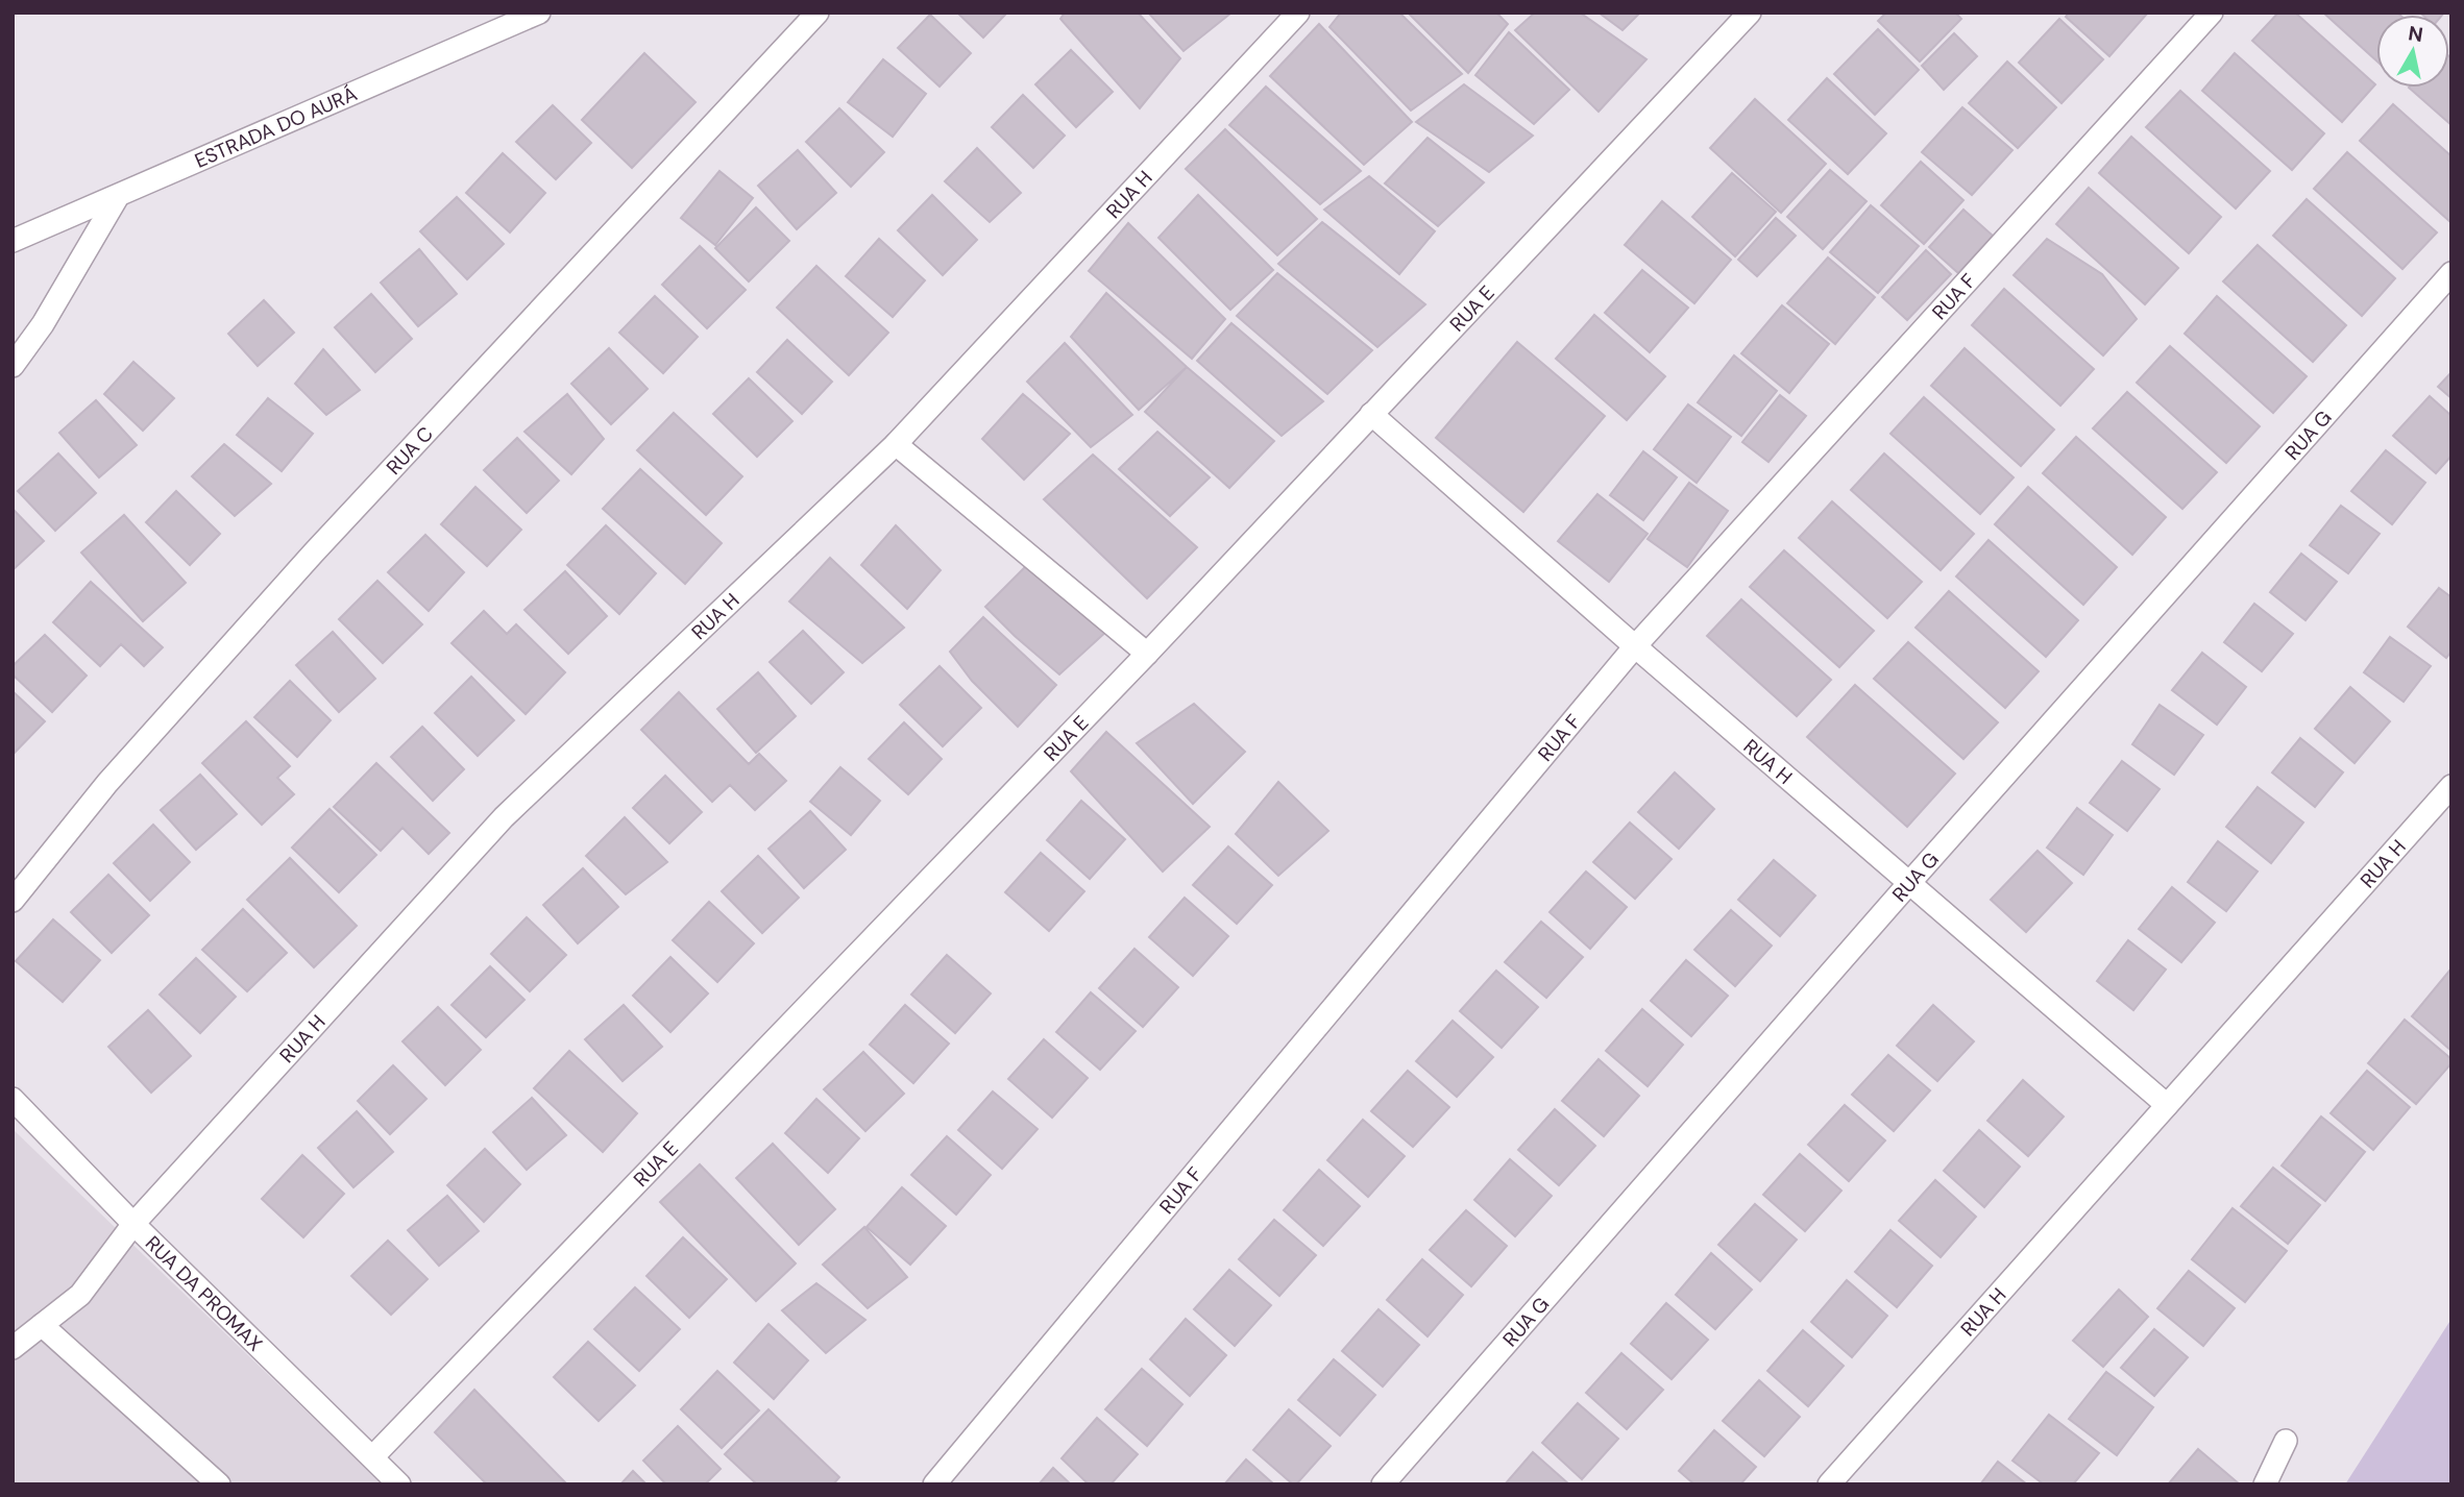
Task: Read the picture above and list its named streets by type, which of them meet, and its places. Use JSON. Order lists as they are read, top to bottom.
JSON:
{
  "streets": {
    "street": [
      "ESTRADA DO AURÁ",
      "RUA H",
      "RUA F",
      "RUA E",
      "RUA G",
      "RUA C",
      "RUA DA PROMAX"
    ]
  },
  "crossings": [
    ["RUA H", "RUA F"],
    ["RUA H", "RUA E"],
    ["RUA H", "RUA G"],
    ["RUA H", "RUA DA PROMAX"],
    ["RUA E", "RUA DA PROMAX"]
  ],
  "north": "top"
}
